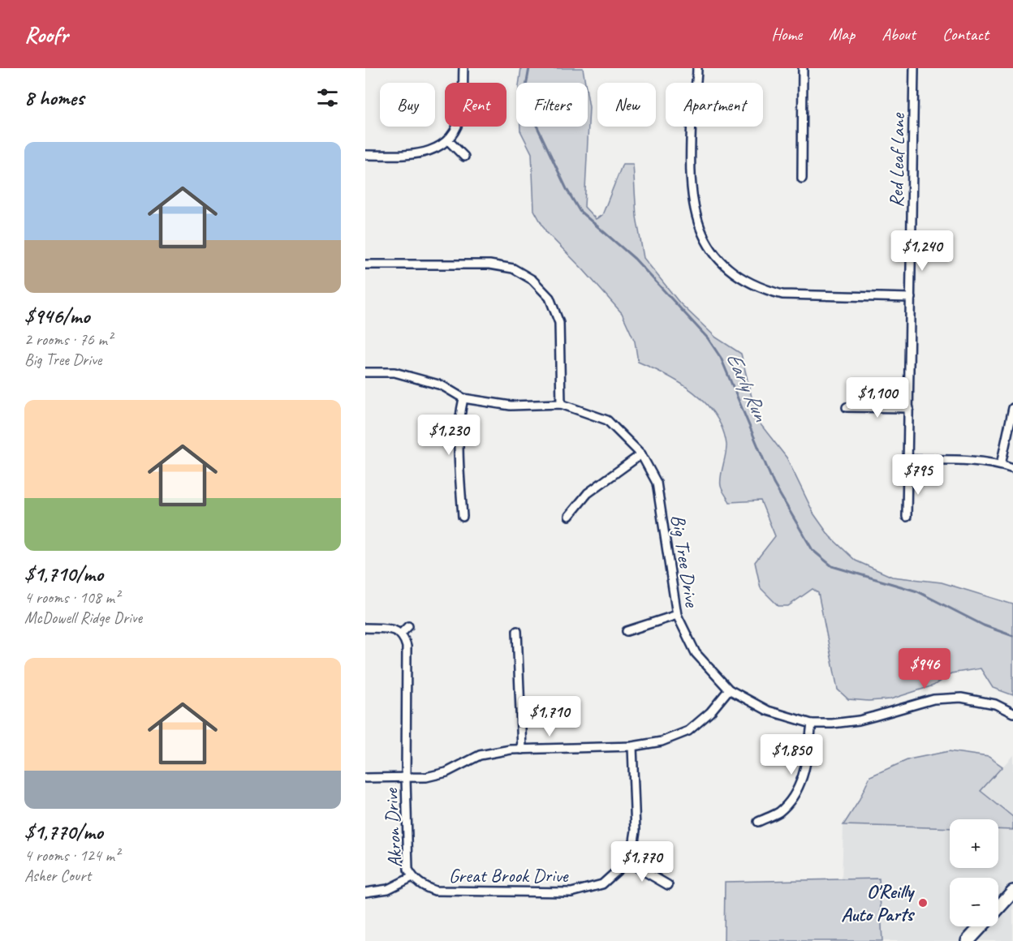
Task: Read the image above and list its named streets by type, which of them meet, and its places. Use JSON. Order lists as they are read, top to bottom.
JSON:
{
  "streets": {
    "street": [
      "Red Leaf Lane",
      "Big Tree Drive",
      "Akron Drive",
      "Great Brook Drive"
    ]
  },
  "crossings": [
    ["Akron Drive", "Great Brook Drive"]
  ],
  "water": ["Early Run"],
  "places": ["O'Reilly Auto Parts"],
  "page": {
    "header": "Roofr",
    "nav": [
      "Home",
      "Map",
      "About",
      "Contact"
    ],
    "heading": "8 homes",
    "chip": [
      "Buy",
      "Rent",
      "Filters",
      "New",
      "Apartment"
    ],
    "list": [
      {
        "name": "$946/mo",
        "note": "2 rooms · 76 m² · Big Tree Drive"
      },
      {
        "name": "$1,710/mo",
        "note": "4 rooms · 108 m² · McDowell Ridge Drive"
      },
      {
        "name": "$1,770/mo",
        "note": "4 rooms · 124 m² · Asher Court"
      }
    ],
    "price": [
      "$1,240",
      "$1,100",
      "$1,230",
      "$795",
      "$946",
      "$1,710",
      "$1,850",
      "$1,770"
    ],
    "map_buttons": ["+", "−"]
  }
}
